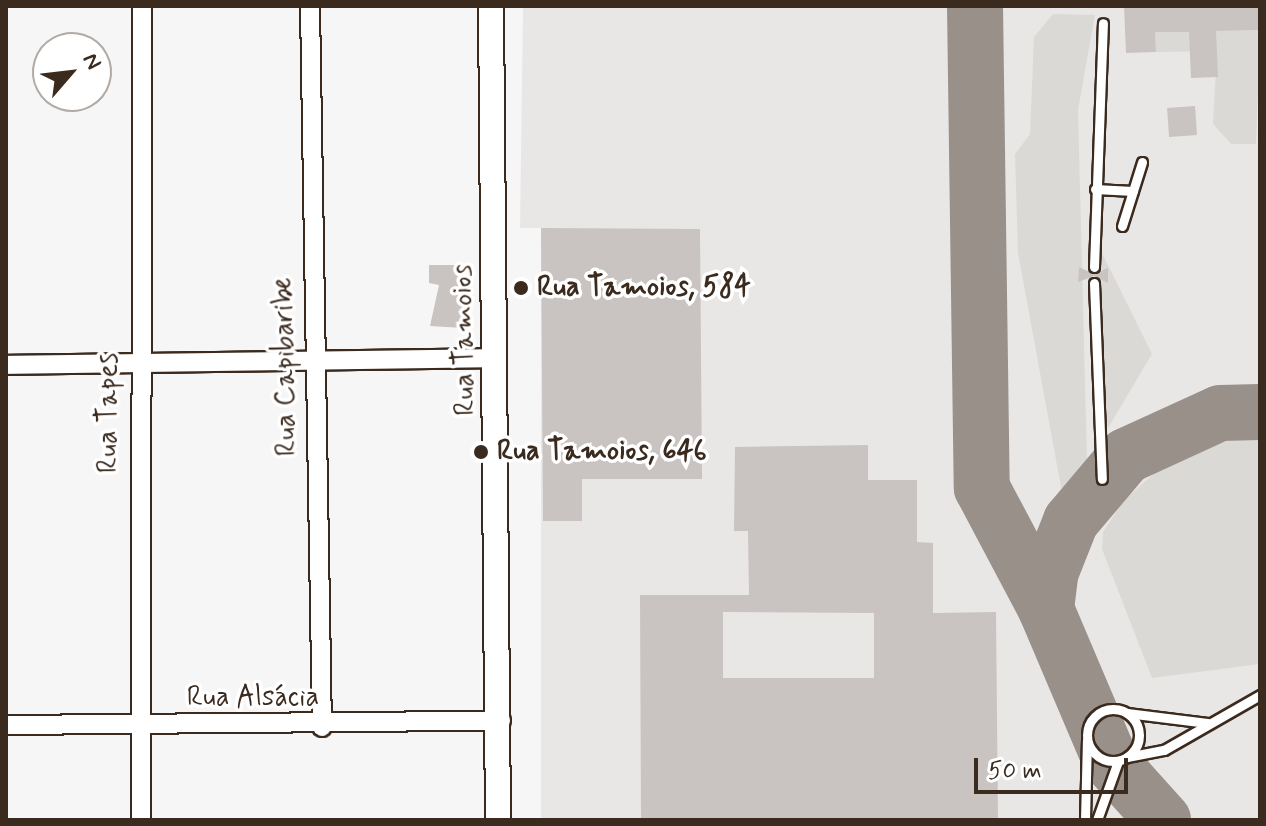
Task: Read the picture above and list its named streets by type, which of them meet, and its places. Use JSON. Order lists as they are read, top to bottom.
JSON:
{
  "streets": {
    "main road": ["Rua Tamoios"],
    "street": ["Rua Capibaribe", "Rua Tapes", "Rua Alsácia"]
  },
  "crossings": [
    ["Rua Tamoios", "Rua Alsácia"],
    ["Rua Capibaribe", "Rua Alsácia"],
    ["Rua Tapes", "Rua Alsácia"]
  ],
  "places": ["Rua Tamoios, 584", "Rua Tamoios, 646"],
  "scale_bar": "50 m",
  "north": "top right"
}
